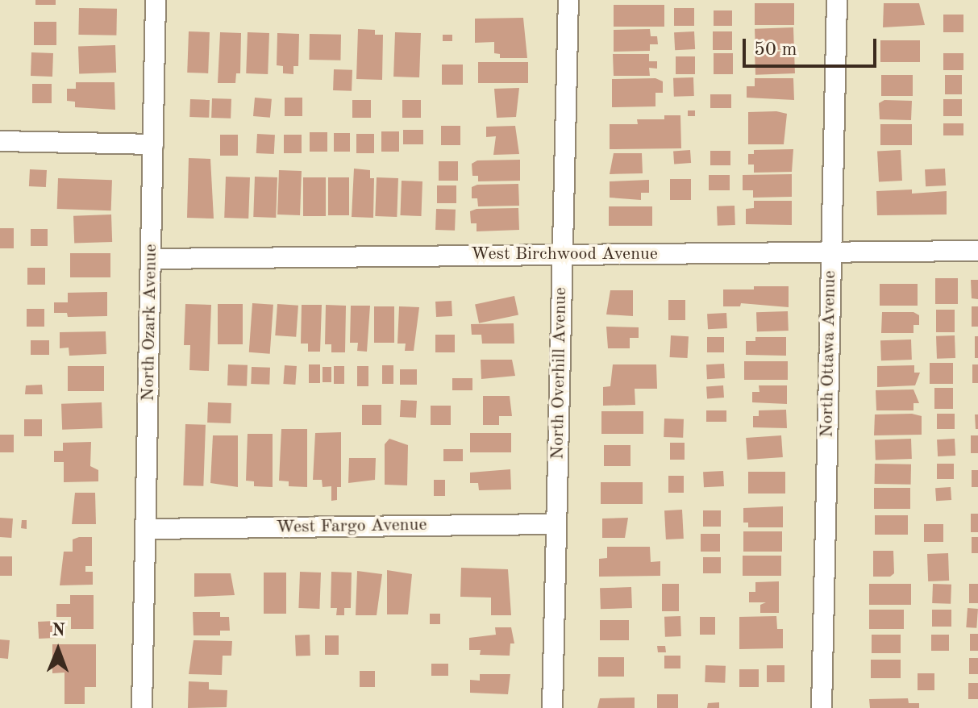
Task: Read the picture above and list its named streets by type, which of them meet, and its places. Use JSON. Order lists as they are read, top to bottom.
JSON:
{
  "streets": {
    "street": [
      "West Birchwood Avenue",
      "North Ozark Avenue",
      "North Ottawa Avenue",
      "North Overhill Avenue",
      "West Fargo Avenue"
    ]
  },
  "crossings": [
    ["West Birchwood Avenue", "North Ozark Avenue"],
    ["West Birchwood Avenue", "North Ottawa Avenue"],
    ["West Birchwood Avenue", "North Overhill Avenue"],
    ["North Ozark Avenue", "West Fargo Avenue"],
    ["North Overhill Avenue", "West Fargo Avenue"]
  ],
  "scale_bar": "50 m",
  "north": "top"
}
